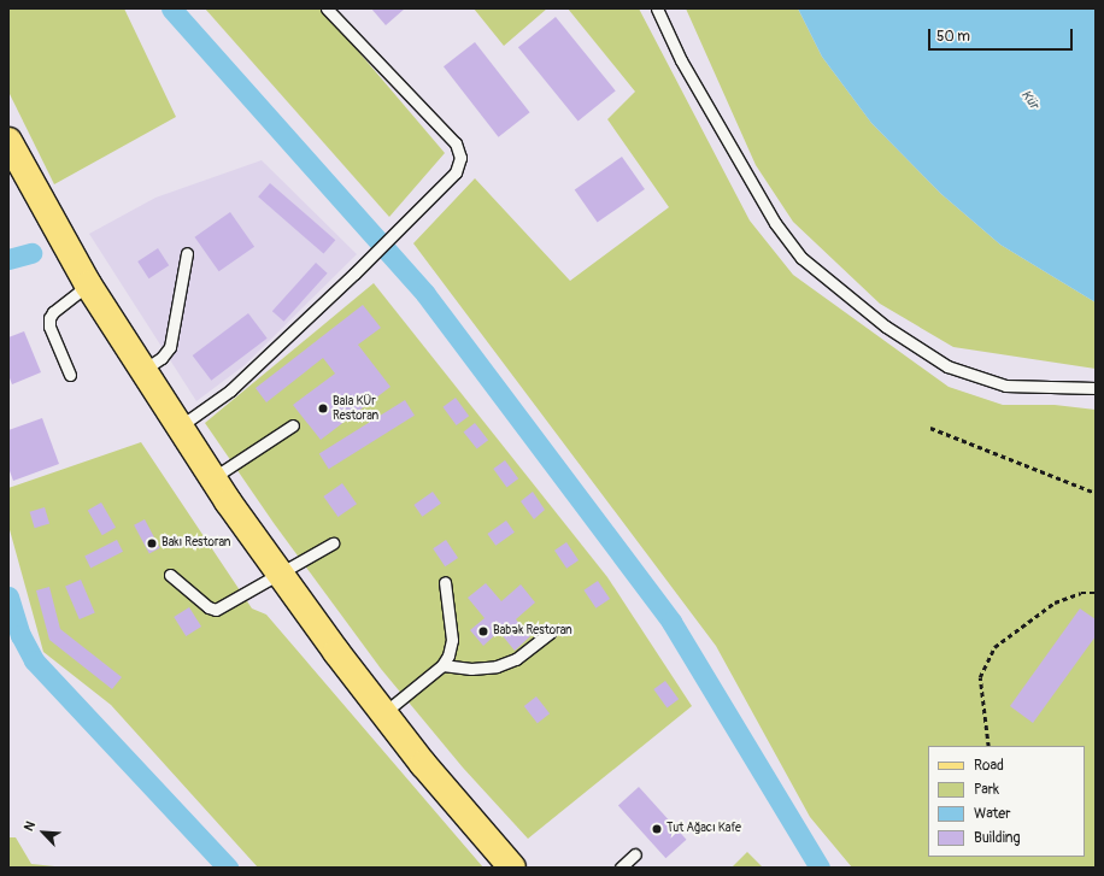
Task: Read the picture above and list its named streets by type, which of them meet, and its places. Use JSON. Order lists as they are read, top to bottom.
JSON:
{
  "water": ["Kür"],
  "places": [
    "Bala KÜr Restoran",
    "Bakı Restoran",
    "Babək Restoran",
    "Tut Ağacı Kafe"
  ],
  "legend": [
    "Road",
    "Park",
    "Water",
    "Building"
  ],
  "scale_bar": "50 m",
  "north": "top left"
}
